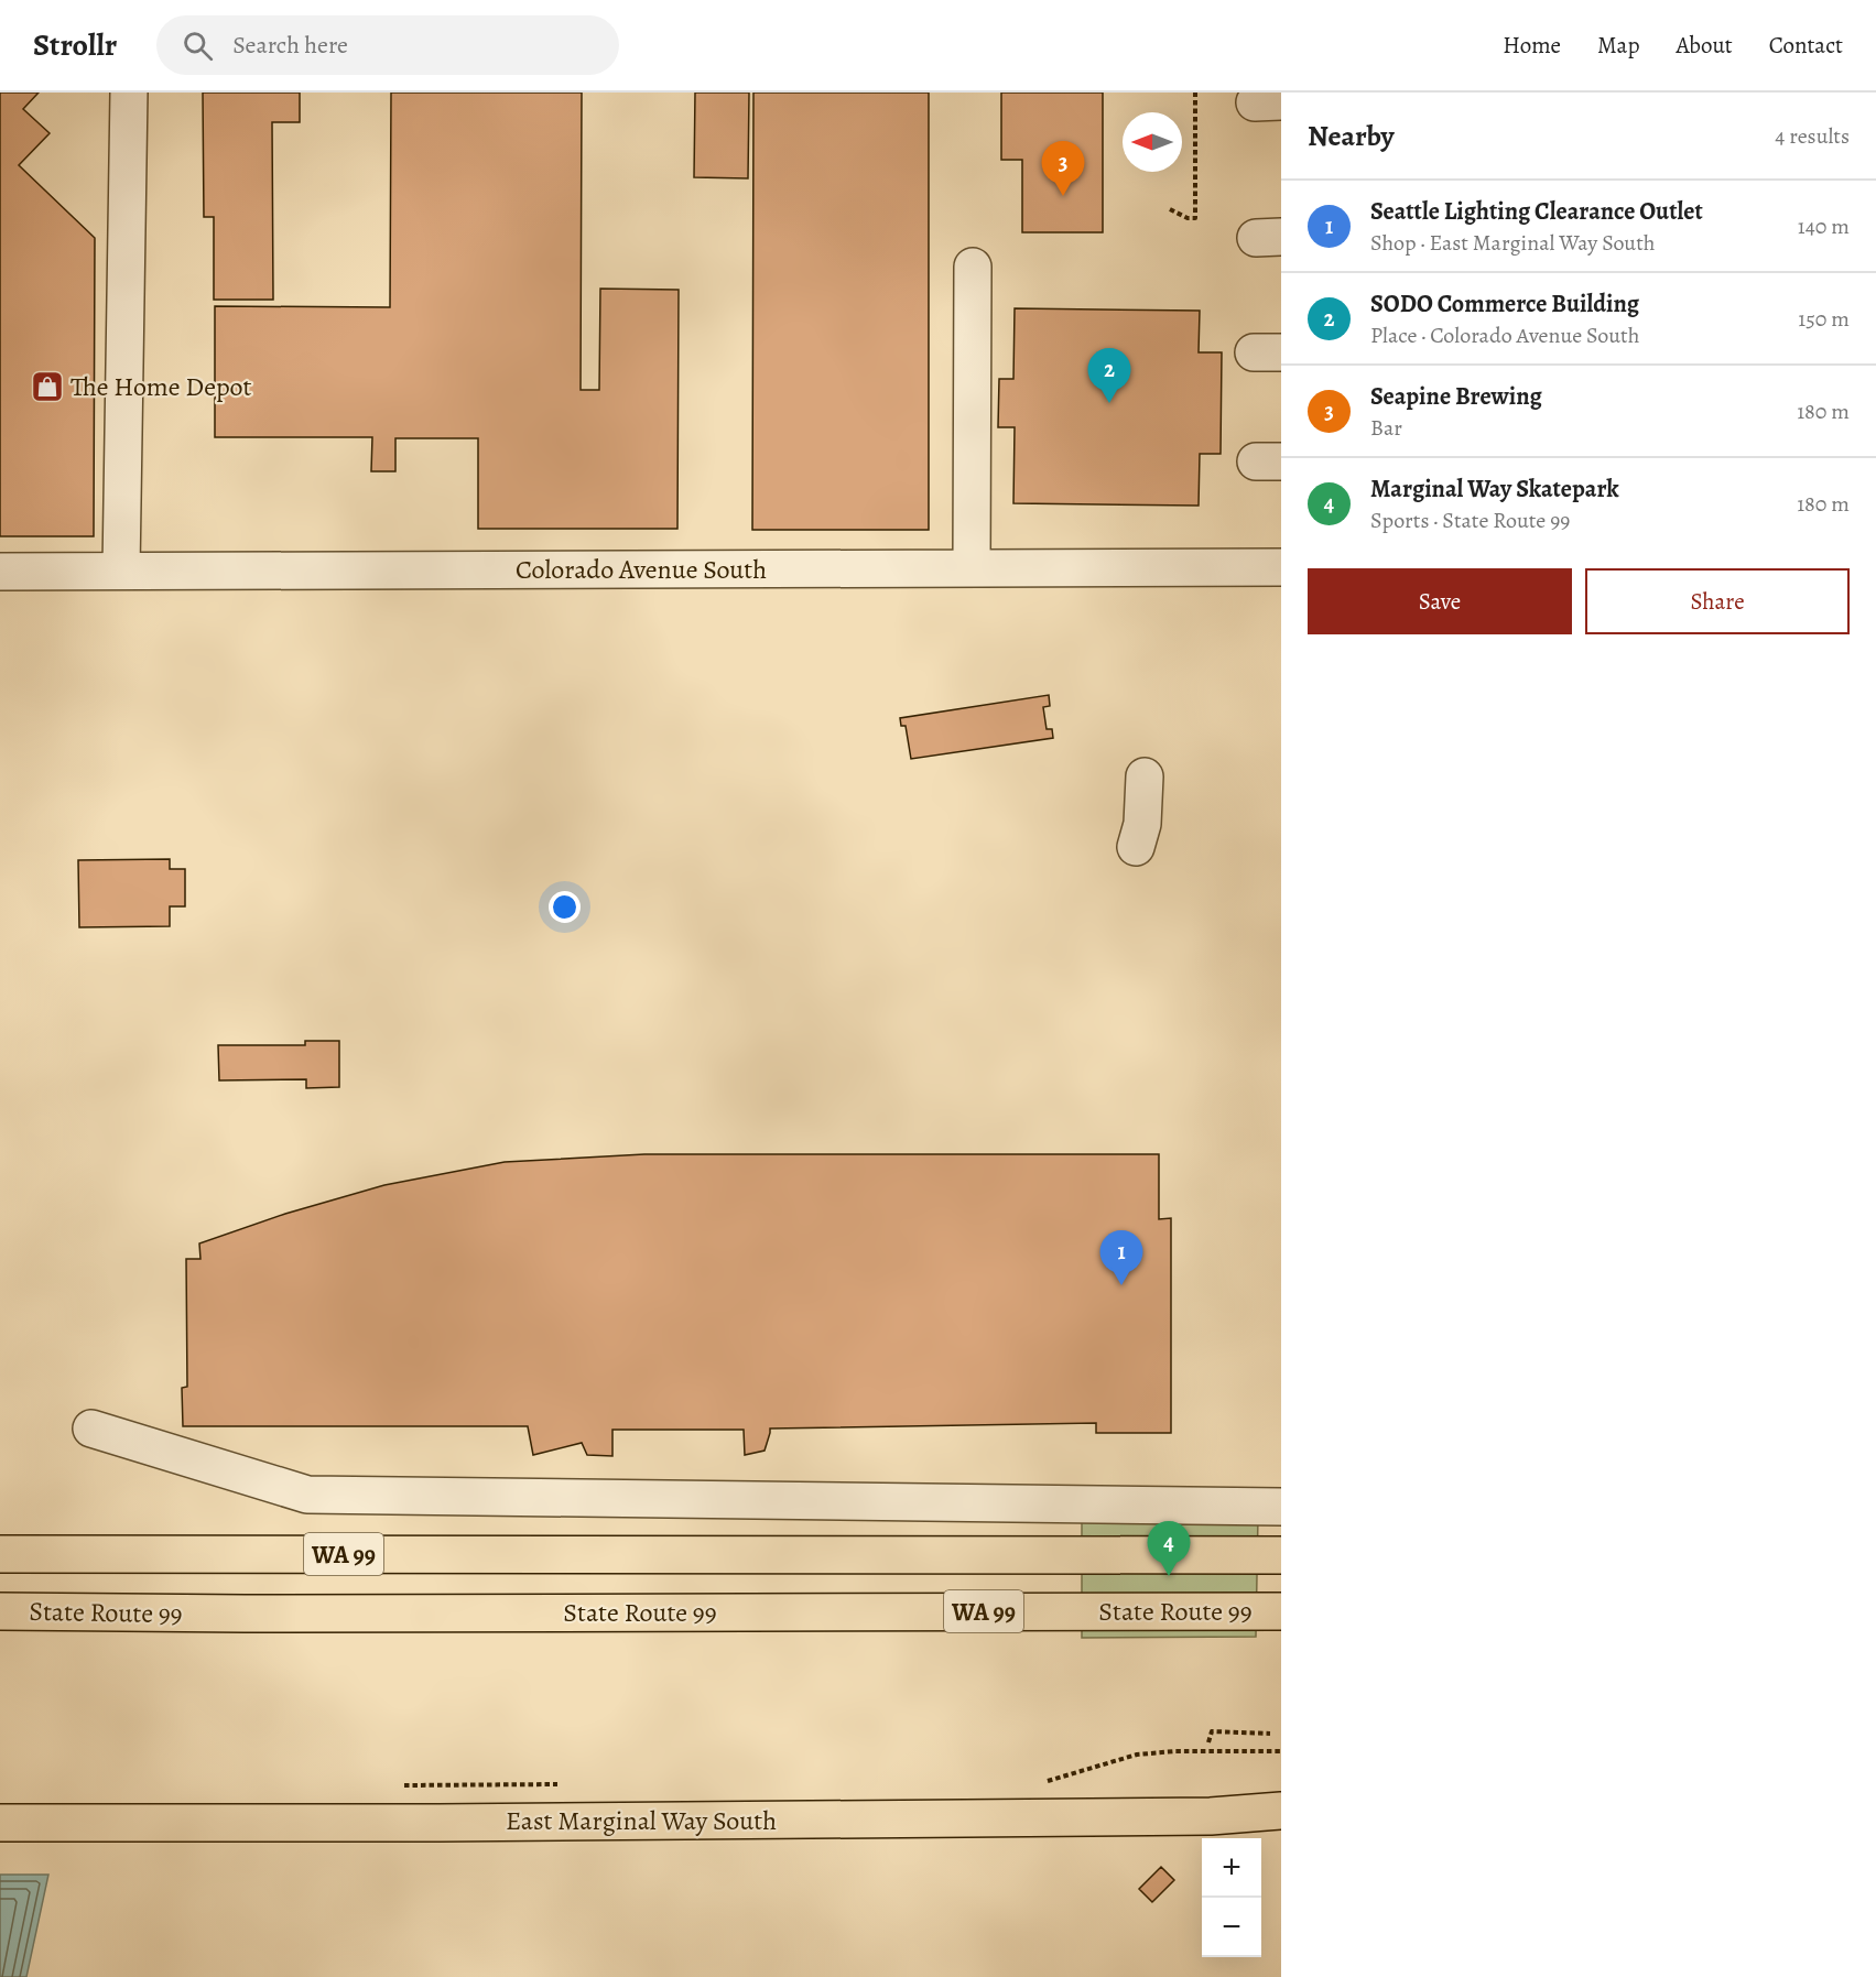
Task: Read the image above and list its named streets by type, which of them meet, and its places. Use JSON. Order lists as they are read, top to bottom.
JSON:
{
  "streets": {
    "main road": ["WA 99", "State Route 99", "East Marginal Way South"],
    "street": ["Colorado Avenue South"]
  },
  "places": {
    "shop": ["The Home Depot"]
  },
  "north": "left",
  "page": {
    "header": "Strollr",
    "search": "Search here",
    "nav": [
      "Home",
      "Map",
      "About",
      "Contact"
    ],
    "heading": ["Nearby", "4 results"],
    "pins": [
      "3",
      "2",
      "1",
      "4"
    ],
    "list": [
      {
        "mark": "1",
        "name": "Seattle Lighting Clearance Outlet",
        "note": "Shop · East Marginal Way South",
        "value": "140 m"
      },
      {
        "mark": "2",
        "name": "SODO Commerce Building",
        "note": "Place · Colorado Avenue South",
        "value": "150 m"
      },
      {
        "mark": "3",
        "name": "Seapine Brewing",
        "note": "Bar",
        "value": "180 m"
      },
      {
        "mark": "4",
        "name": "Marginal Way Skatepark",
        "note": "Sports · State Route 99",
        "value": "180 m"
      }
    ],
    "buttons": ["Save", "Share"],
    "map_buttons": ["+", "−"]
  }
}
